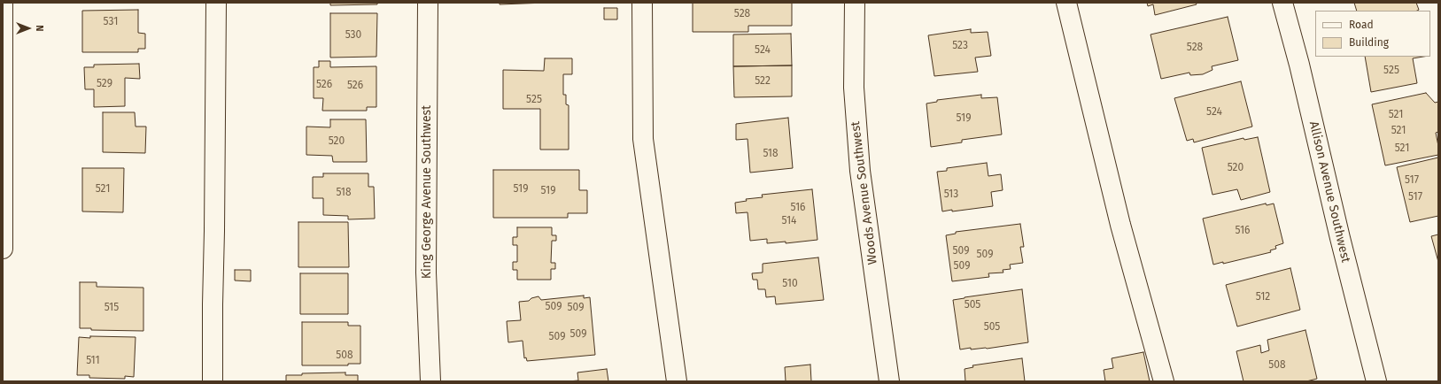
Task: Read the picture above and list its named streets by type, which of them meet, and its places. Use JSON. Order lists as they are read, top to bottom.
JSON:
{
  "streets": {
    "street": ["King George Avenue Southwest", "Allison Avenue Southwest", "Woods Avenue Southwest"]
  },
  "house_numbers": [
    "528",
    "531",
    "530",
    "523",
    "528",
    "524",
    "525",
    "522",
    "529",
    "526",
    "526",
    "525",
    "524",
    "521",
    "519",
    "521",
    "520",
    "521",
    "518",
    "520",
    "517",
    "521",
    "519",
    "519",
    "518",
    "513",
    "517",
    "516",
    "514",
    "516",
    "509",
    "509",
    "509",
    "510",
    "512",
    "505",
    "509",
    "515",
    "509",
    "505",
    "509",
    "509",
    "508",
    "511",
    "508"
  ],
  "legend": ["Road", "Building"],
  "north": "right"
}
